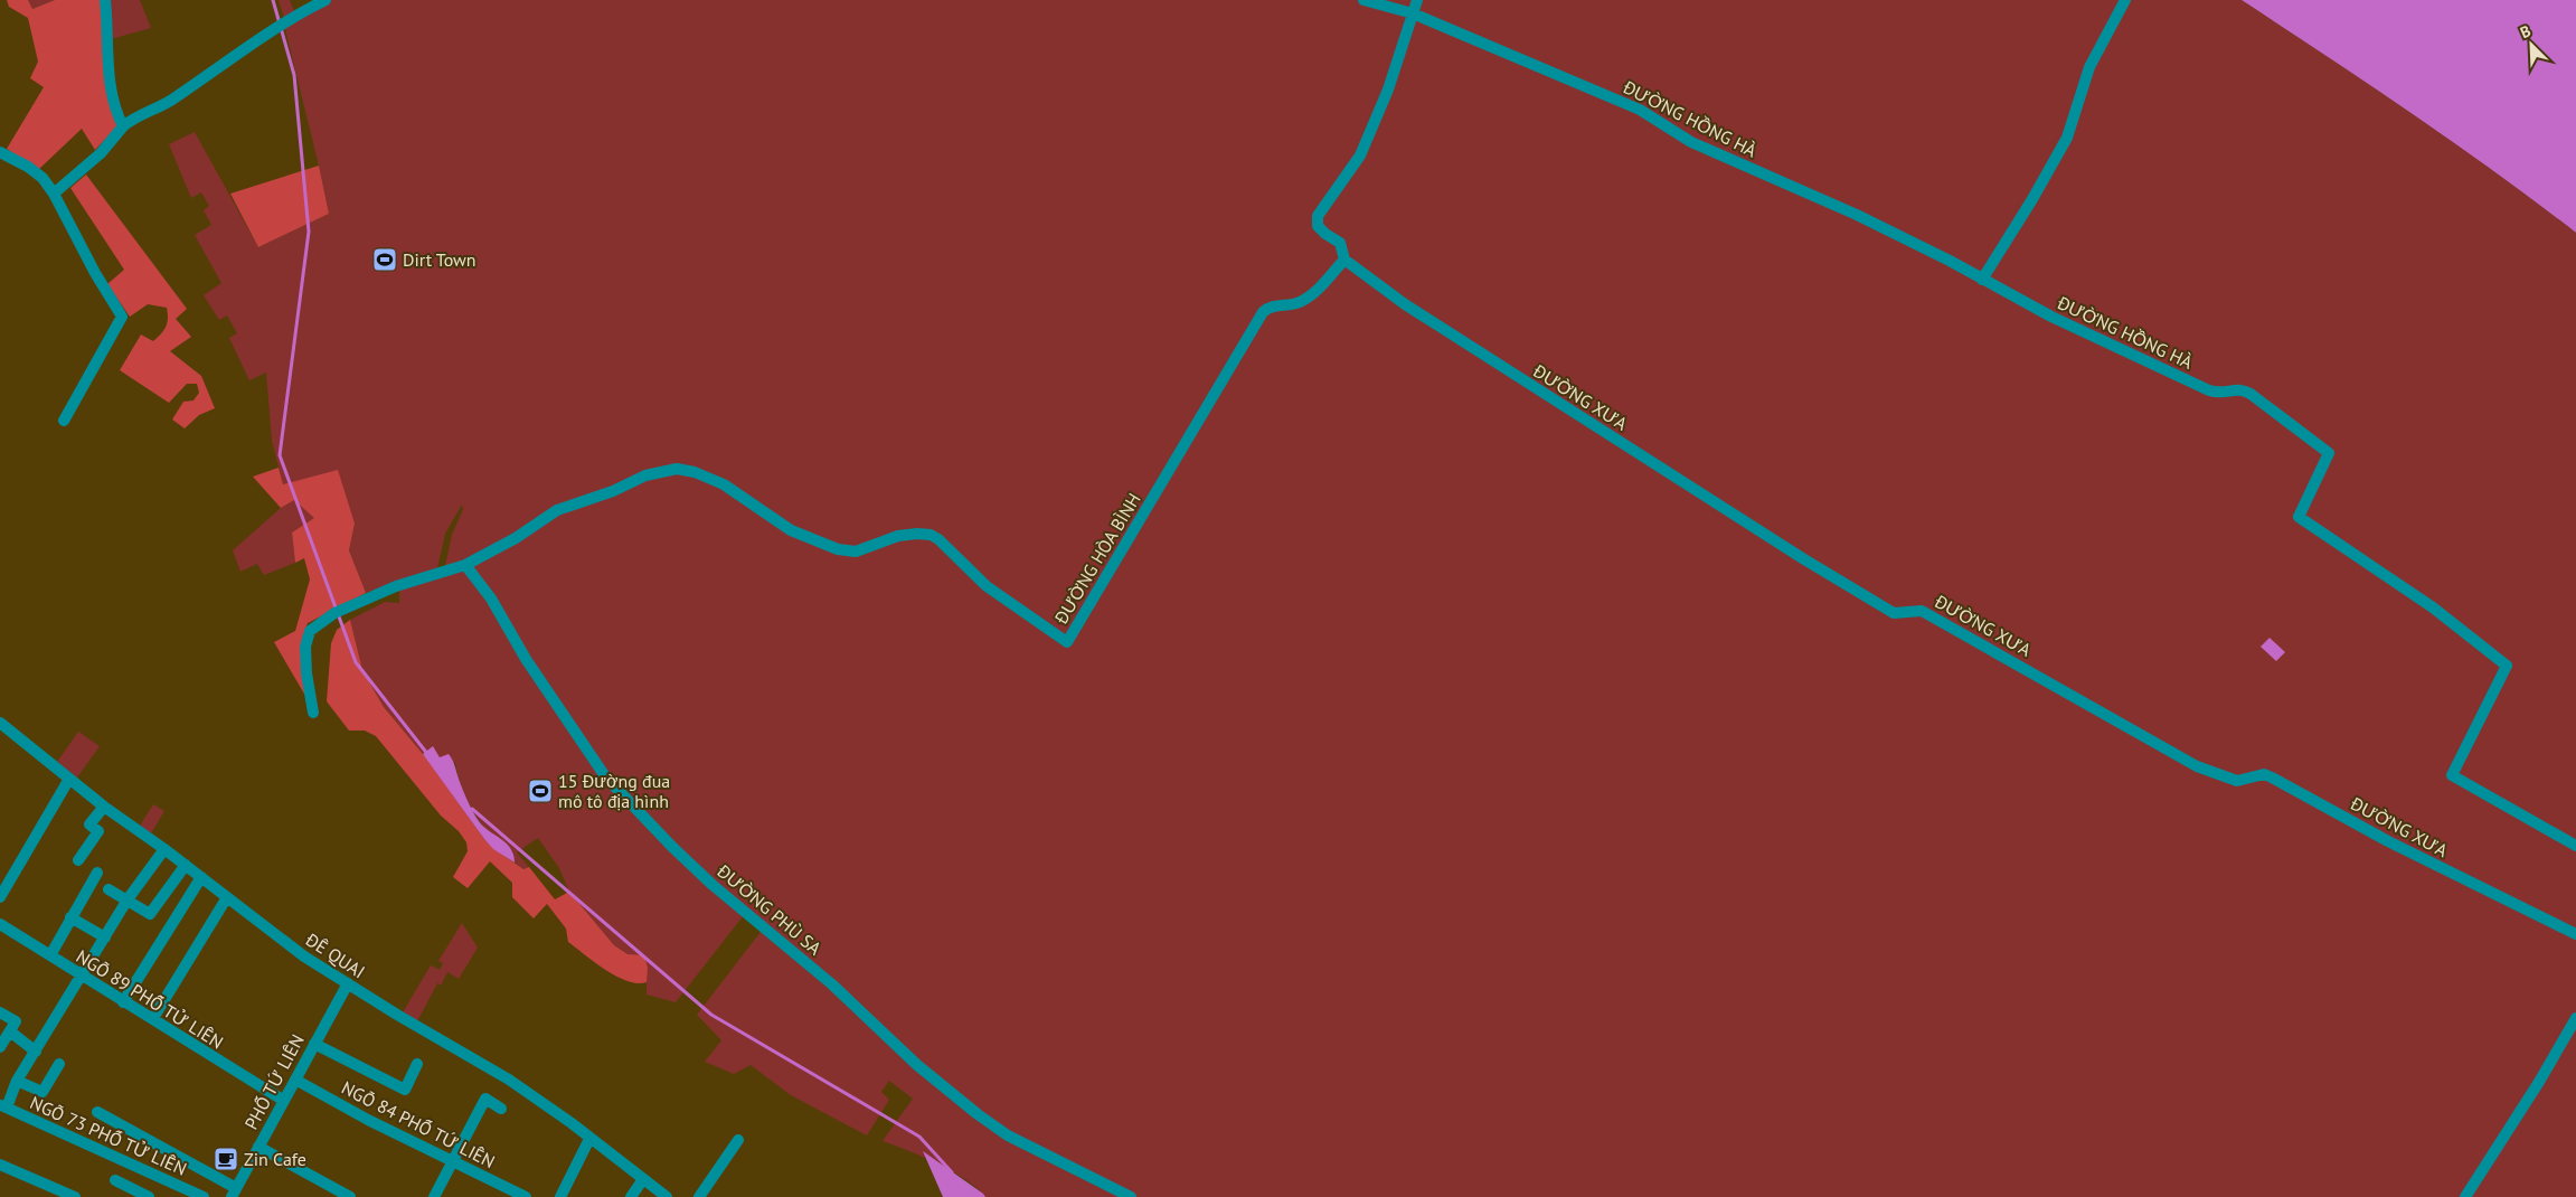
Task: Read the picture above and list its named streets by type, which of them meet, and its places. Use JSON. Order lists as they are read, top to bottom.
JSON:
{
  "streets": {
    "street": [
      "ĐƯỜNG HỒNG HÀ",
      "ĐƯỜNG XƯA",
      "ĐƯỜNG HÒA BÌNH",
      "ĐƯỜNG PHÙ SA",
      "ĐÊ QUAI",
      "NGÕ 89 PHỐ TỬ LIÊN",
      "PHỐ TỨ LIÊN",
      "NGÕ 84 PHỐ TỨ LIÊN",
      "NGÕ 73 PHỐ TỬ LIÊN"
    ]
  },
  "crossings": [
    ["ĐƯỜNG XƯA", "ĐƯỜNG HÒA BÌNH"],
    ["ĐƯỜNG HÒA BÌNH", "ĐƯỜNG PHÙ SA"],
    ["ĐÊ QUAI", "PHỐ TỨ LIÊN"],
    ["NGÕ 89 PHỐ TỬ LIÊN", "PHỐ TỨ LIÊN"],
    ["PHỐ TỨ LIÊN", "NGÕ 84 PHỐ TỨ LIÊN"]
  ],
  "places": {
    "sports": ["Dirt Town", "15 Đường đua mô tô địa hình"],
    "cafe": ["Zin Cafe"]
  },
  "north": "top left"
}
